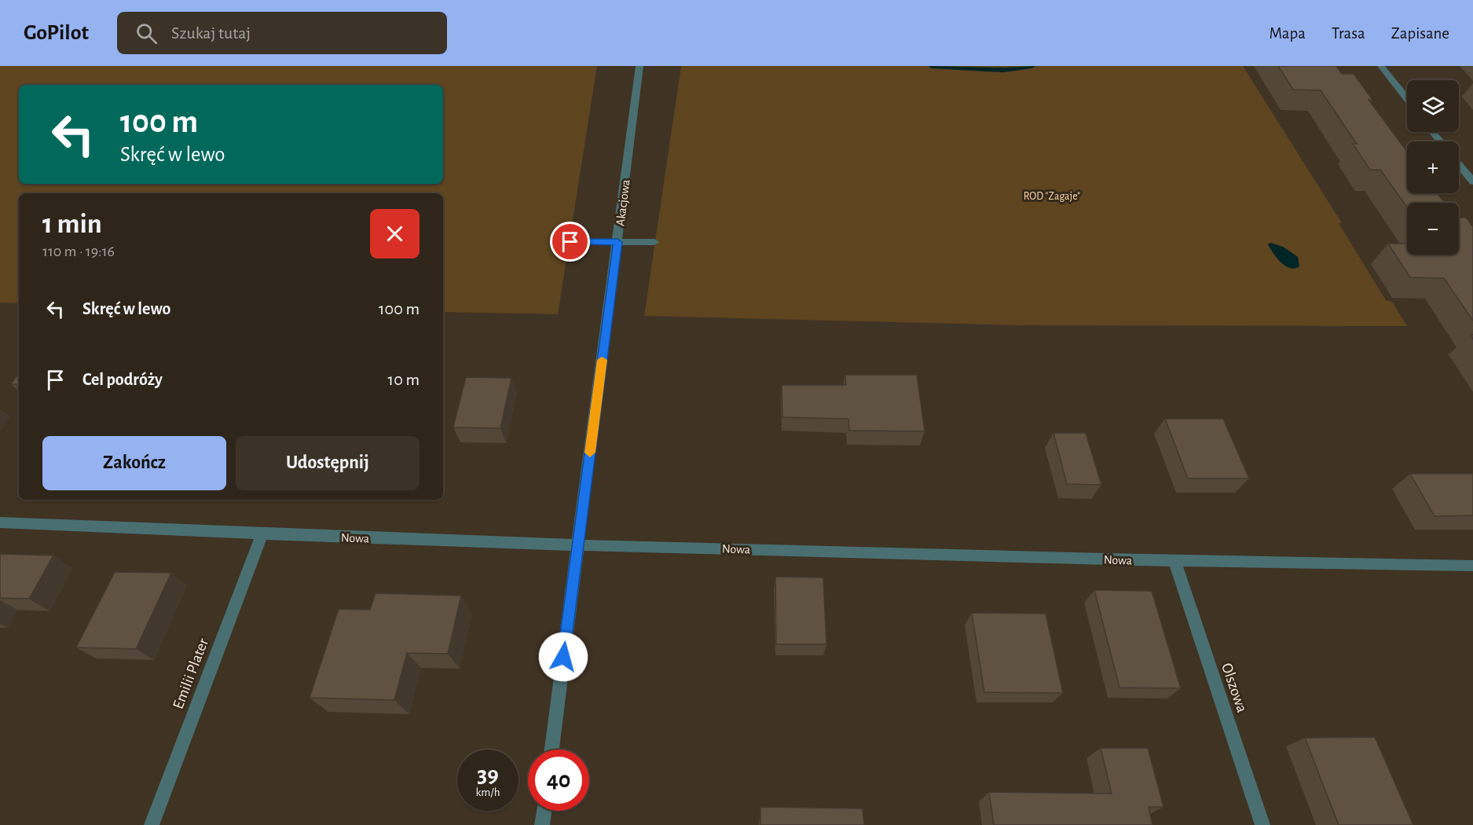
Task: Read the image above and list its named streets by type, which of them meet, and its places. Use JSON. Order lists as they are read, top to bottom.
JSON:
{
  "streets": {
    "street": [
      "Akacjowa",
      "Nowa",
      "Emilii Plater",
      "Olszowa"
    ]
  },
  "crossings": [
    ["Akacjowa", "Nowa"],
    ["Nowa", "Emilii Plater"],
    ["Nowa", "Olszowa"]
  ],
  "parks": ["ROD \"Zagaje\""],
  "page": {
    "header": "GoPilot",
    "search": "Szukaj tutaj",
    "nav": ["Mapa", "Trasa", "Zapisane"],
    "map_buttons": ["+", "−"],
    "turn": ["100 m", "Skręć w lewo"],
    "heading": ["1 min", "110 m · 19:16"],
    "list": [
      {
        "name": "Skręć w lewo",
        "value": "100 m"
      },
      {
        "name": "Cel podróży",
        "value": "10 m"
      }
    ],
    "buttons": ["Zakończ", "Udostępnij"],
    "speed": "39 km/h",
    "limit": "40"
  }
}
